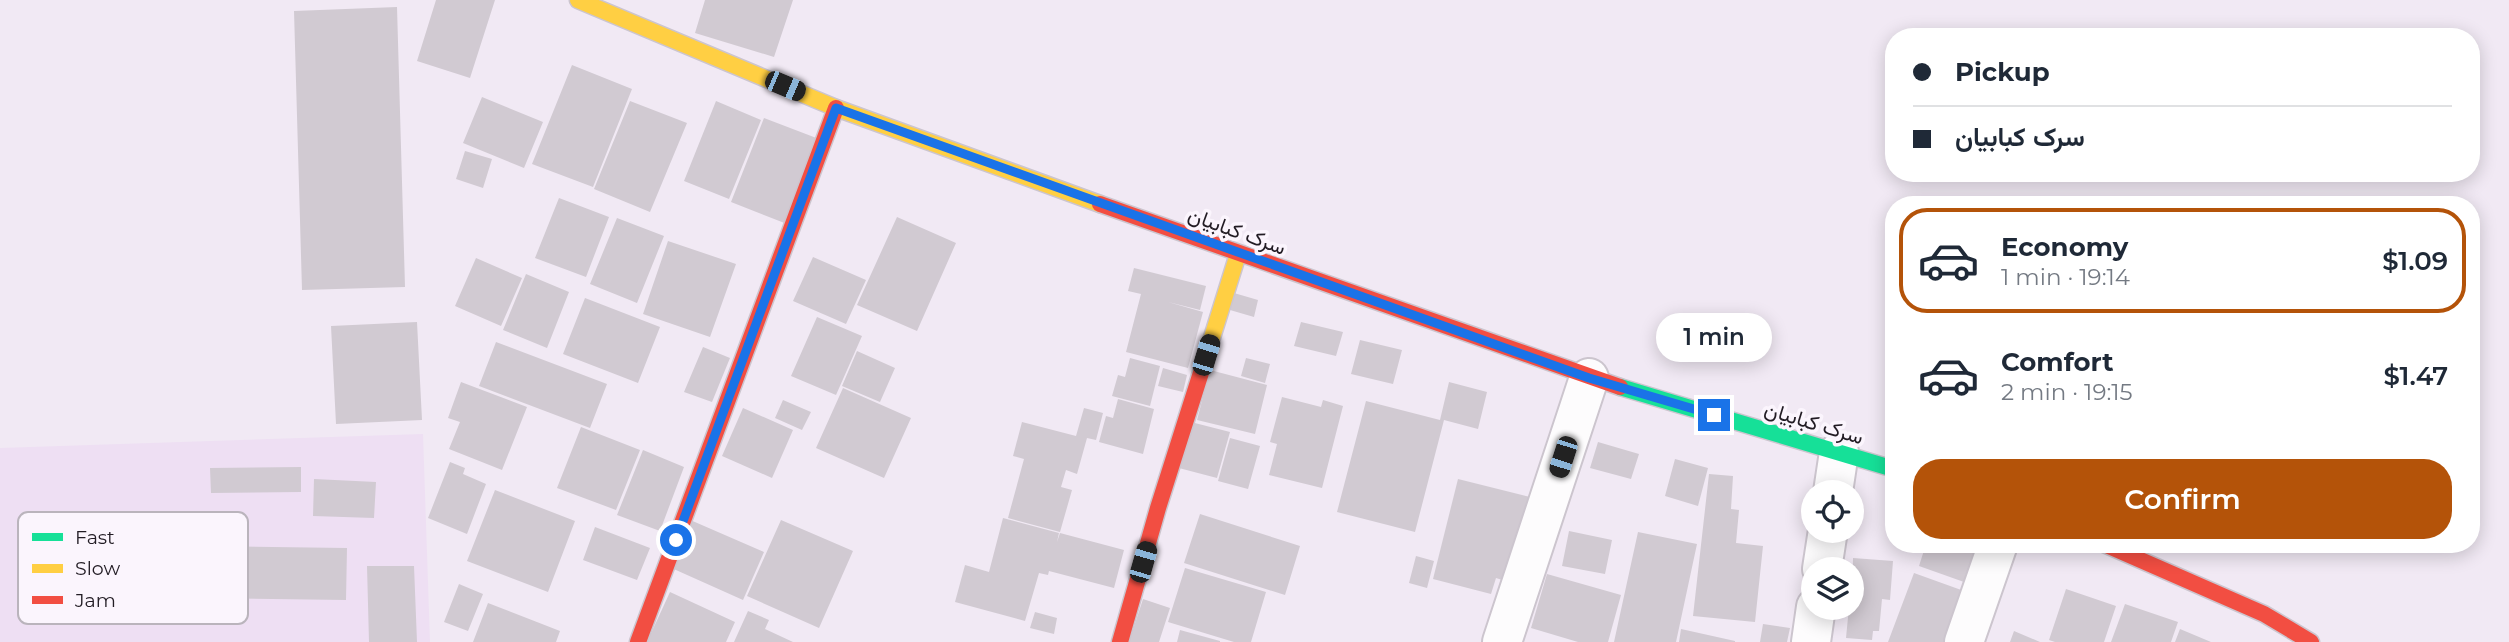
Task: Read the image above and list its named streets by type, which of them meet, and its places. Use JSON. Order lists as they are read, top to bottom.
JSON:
{
  "streets": {
    "street": ["سرک کبابیان"]
  },
  "legend": ["Fast", "Slow", "Jam"],
  "page": {
    "banner": ["Pickup", "سرک کبابیان"],
    "list": [
      {
        "name": "Economy",
        "note": "1 min · 19:14",
        "value": "$1.09"
      },
      {
        "name": "Comfort",
        "note": "2 min · 19:15",
        "value": "$1.47"
      }
    ],
    "bubble": "1 min",
    "buttons": "Confirm"
  }
}
